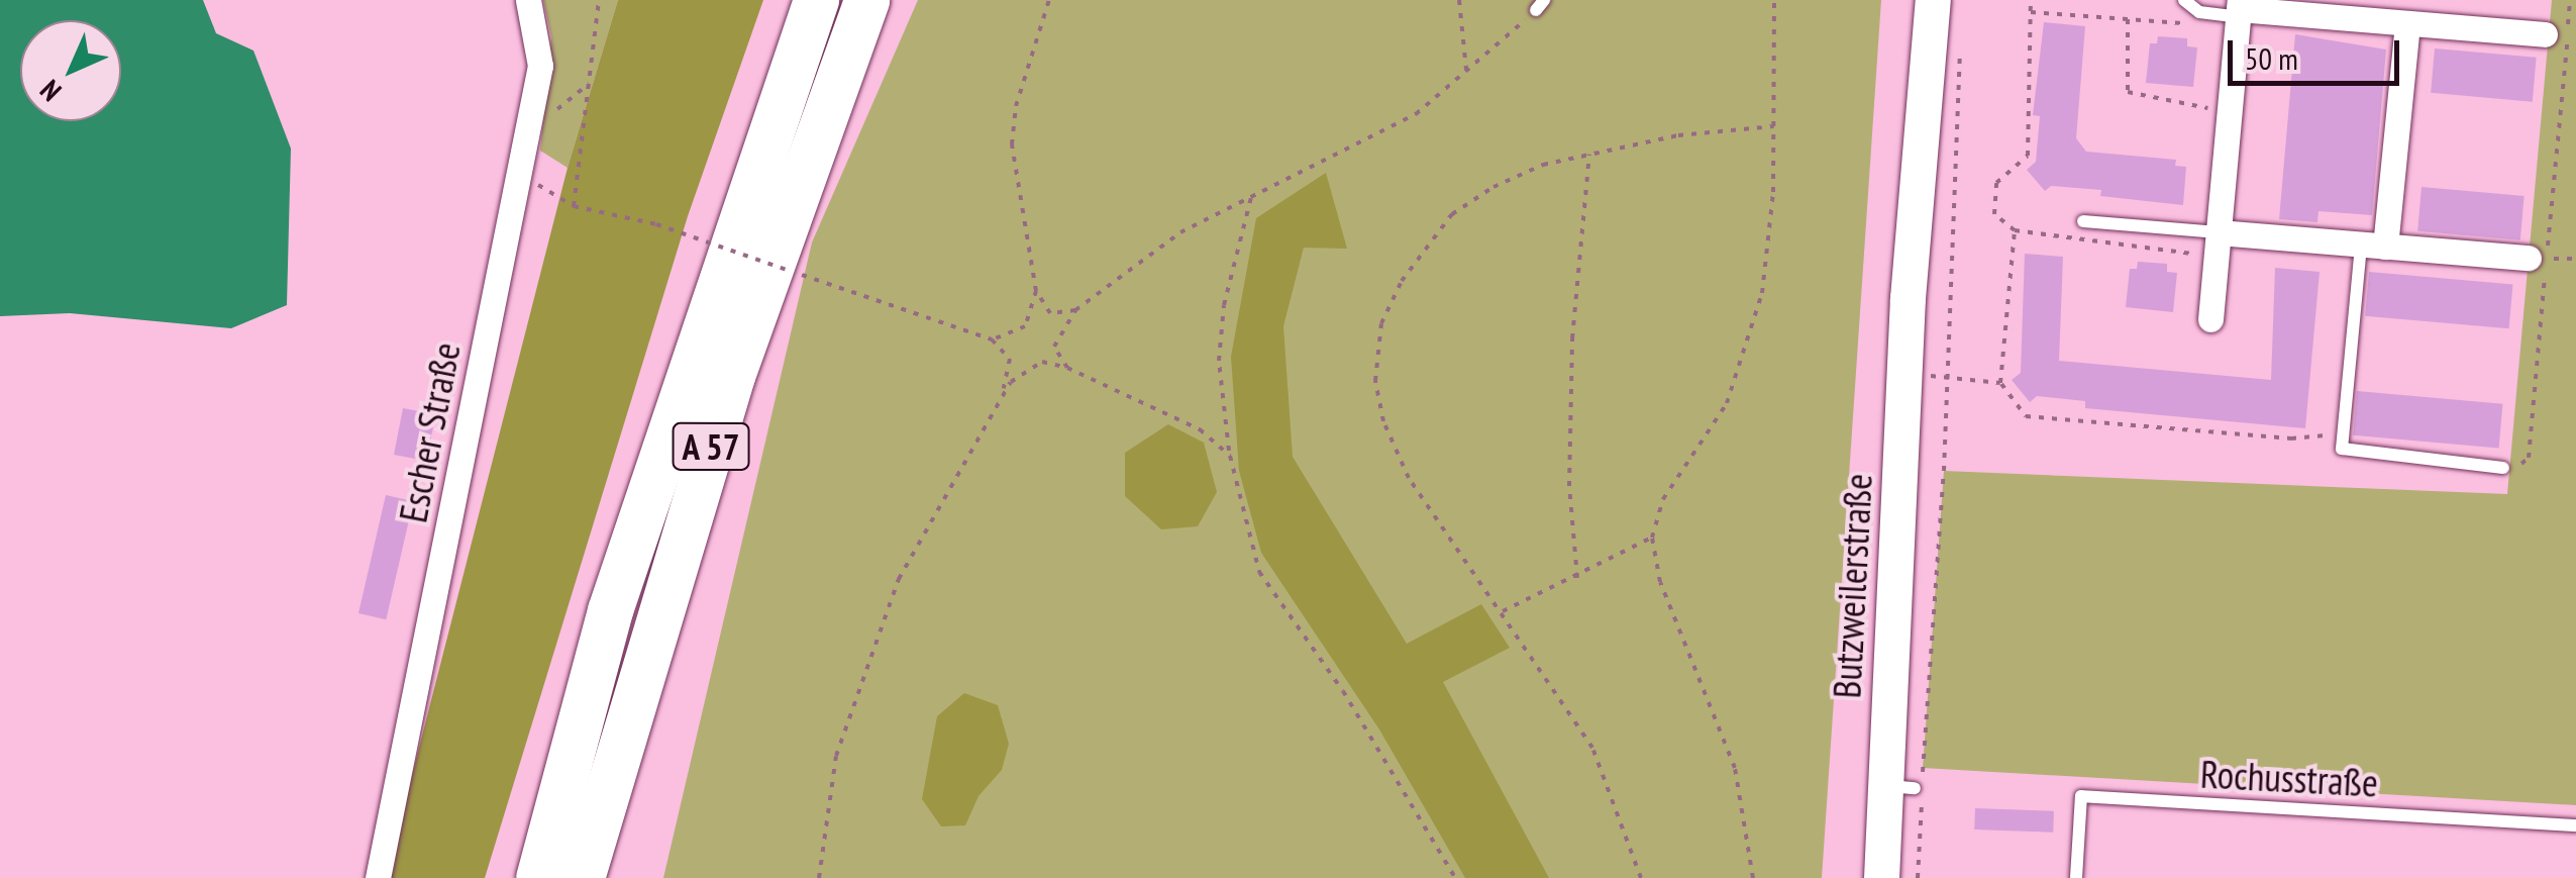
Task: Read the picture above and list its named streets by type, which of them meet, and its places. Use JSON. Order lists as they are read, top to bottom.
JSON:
{
  "streets": {
    "highway": ["A 57"],
    "main road": ["Butzweilerstraße"],
    "street": ["Escher Straße"],
    "lane": ["Rochusstraße"]
  },
  "scale_bar": "50 m",
  "north": "bottom left"
}
